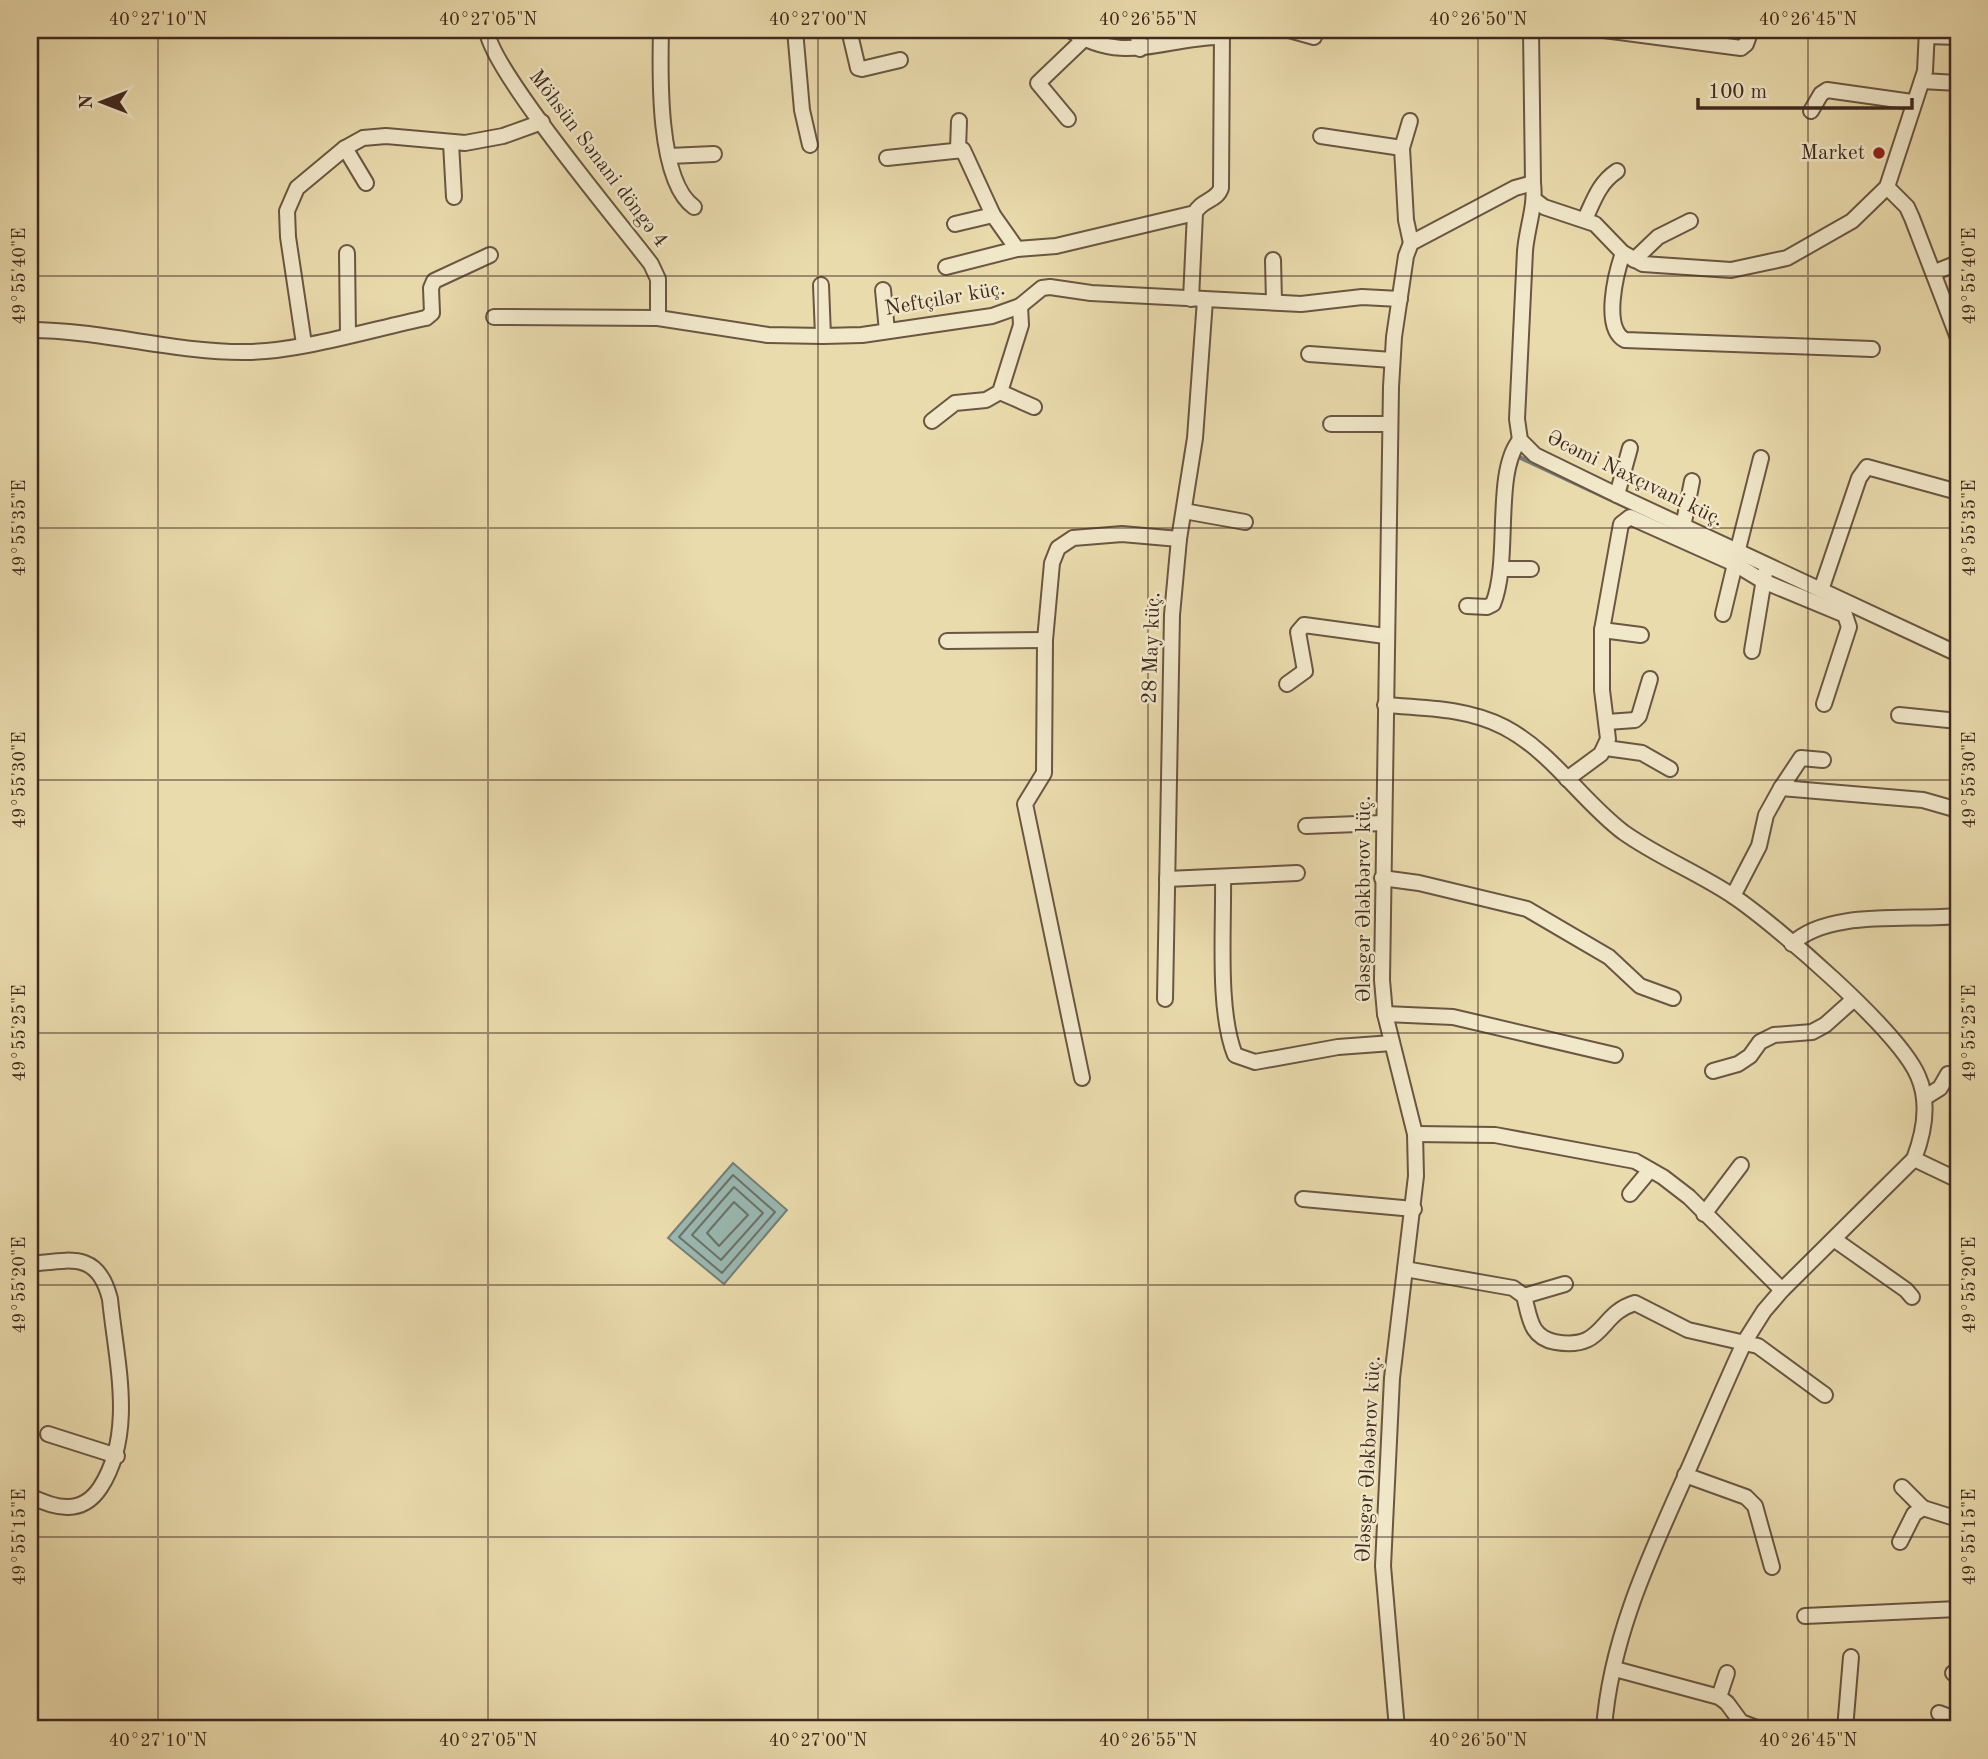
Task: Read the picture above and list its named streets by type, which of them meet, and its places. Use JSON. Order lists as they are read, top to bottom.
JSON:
{
  "streets": {
    "street": [
      "Möhsün Sənani döngə 4",
      "Neftçilər küç.",
      "Əcəmi Naxçıvani küç.",
      "28 May küç.",
      "Ələsgər Ələkbərov küç."
    ]
  },
  "crossings": [
    ["Möhsün Sənani döngə 4", "Neftçilər küç."],
    ["Neftçilər küç.", "28 May küç."],
    ["Neftçilər küç.", "Ələsgər Ələkbərov küç."]
  ],
  "places": ["Market"],
  "scale_bar": "100 m",
  "north": "left",
  "coordinates": [
    "40°27'10\"N",
    "40°27'05\"N",
    "40°27'00\"N",
    "40°26'55\"N",
    "40°26'50\"N",
    "40°26'45\"N",
    "49°55'40\"E",
    "49°55'35\"E",
    "49°55'30\"E",
    "49°55'25\"E",
    "49°55'20\"E",
    "49°55'15\"E"
  ]
}
